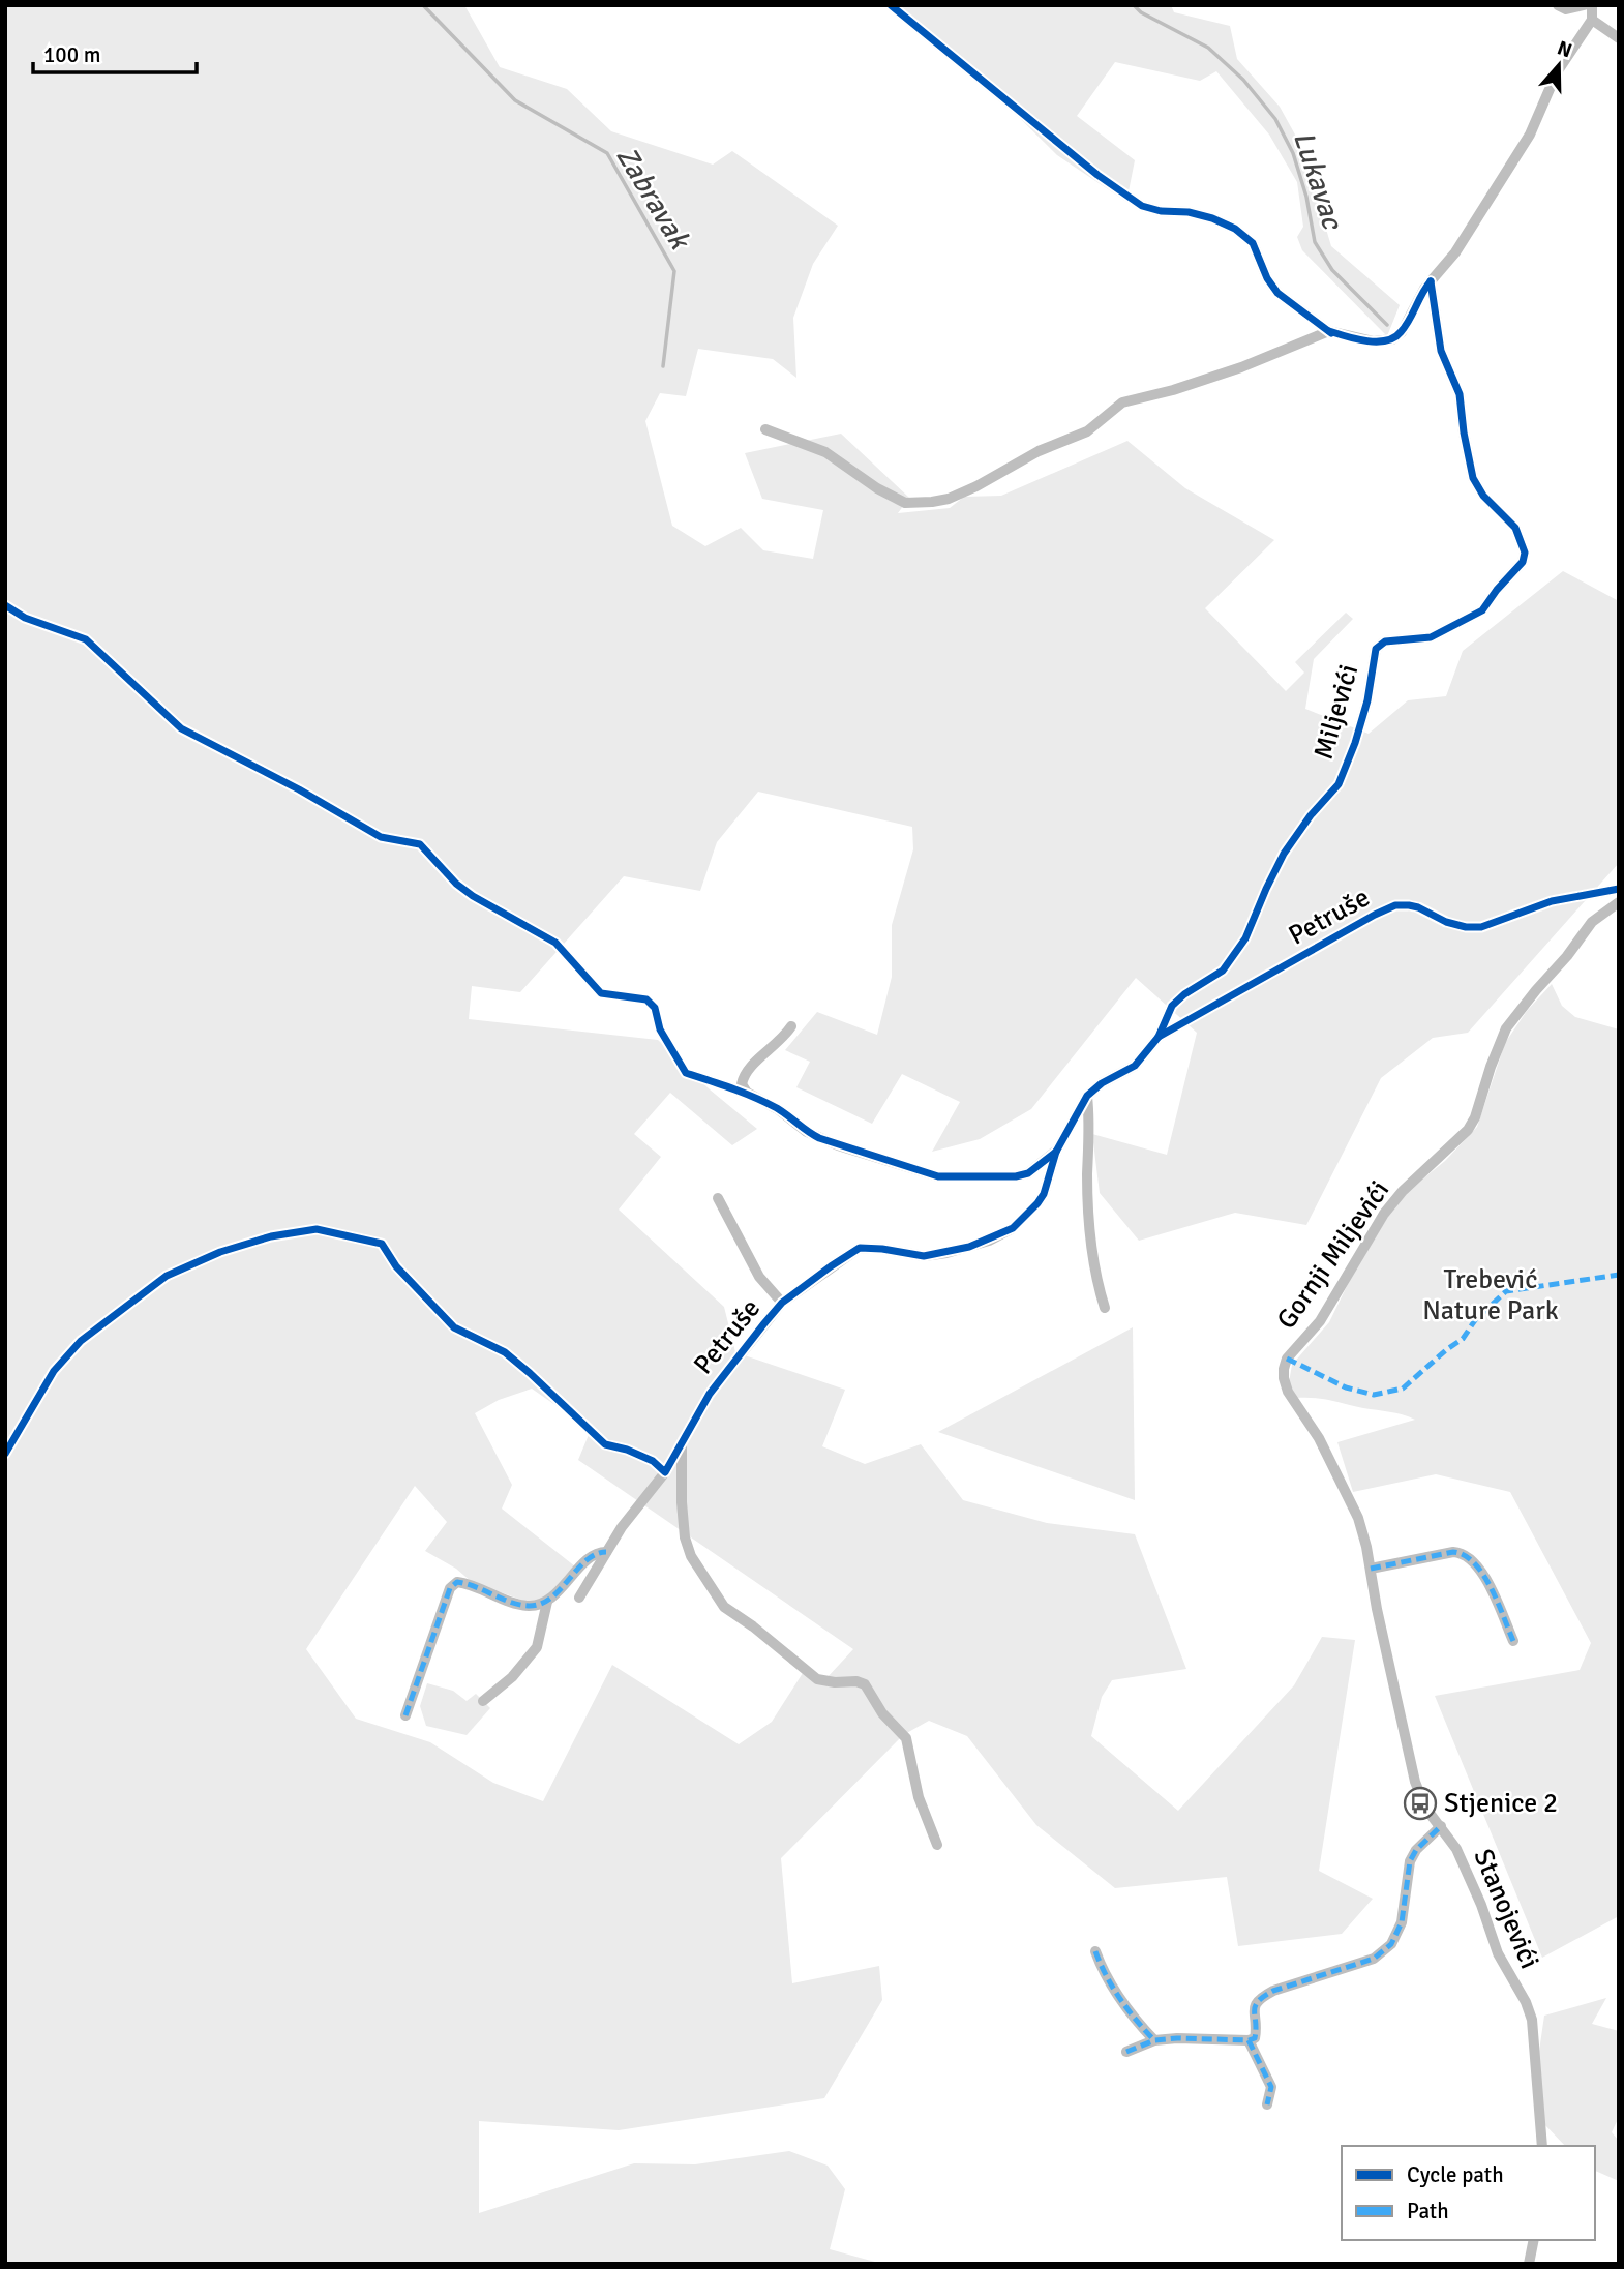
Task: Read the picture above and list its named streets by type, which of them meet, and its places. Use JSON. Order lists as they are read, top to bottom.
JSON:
{
  "streets": {
    "street": [
      "Miljevići",
      "Petruše",
      "Gornji Miljevići",
      "Stanojevići"
    ]
  },
  "crossings": [
    ["Miljevići", "Petruše"],
    ["Gornji Miljevići", "Stanojevići"]
  ],
  "water": ["Lukavac", "Zabravak"],
  "parks": ["Trebević Nature Park"],
  "places": {
    "bus stop": ["Stjenice 2"]
  },
  "legend": ["Cycle path", "Path"],
  "scale_bar": "100 m",
  "north": "top"
}
